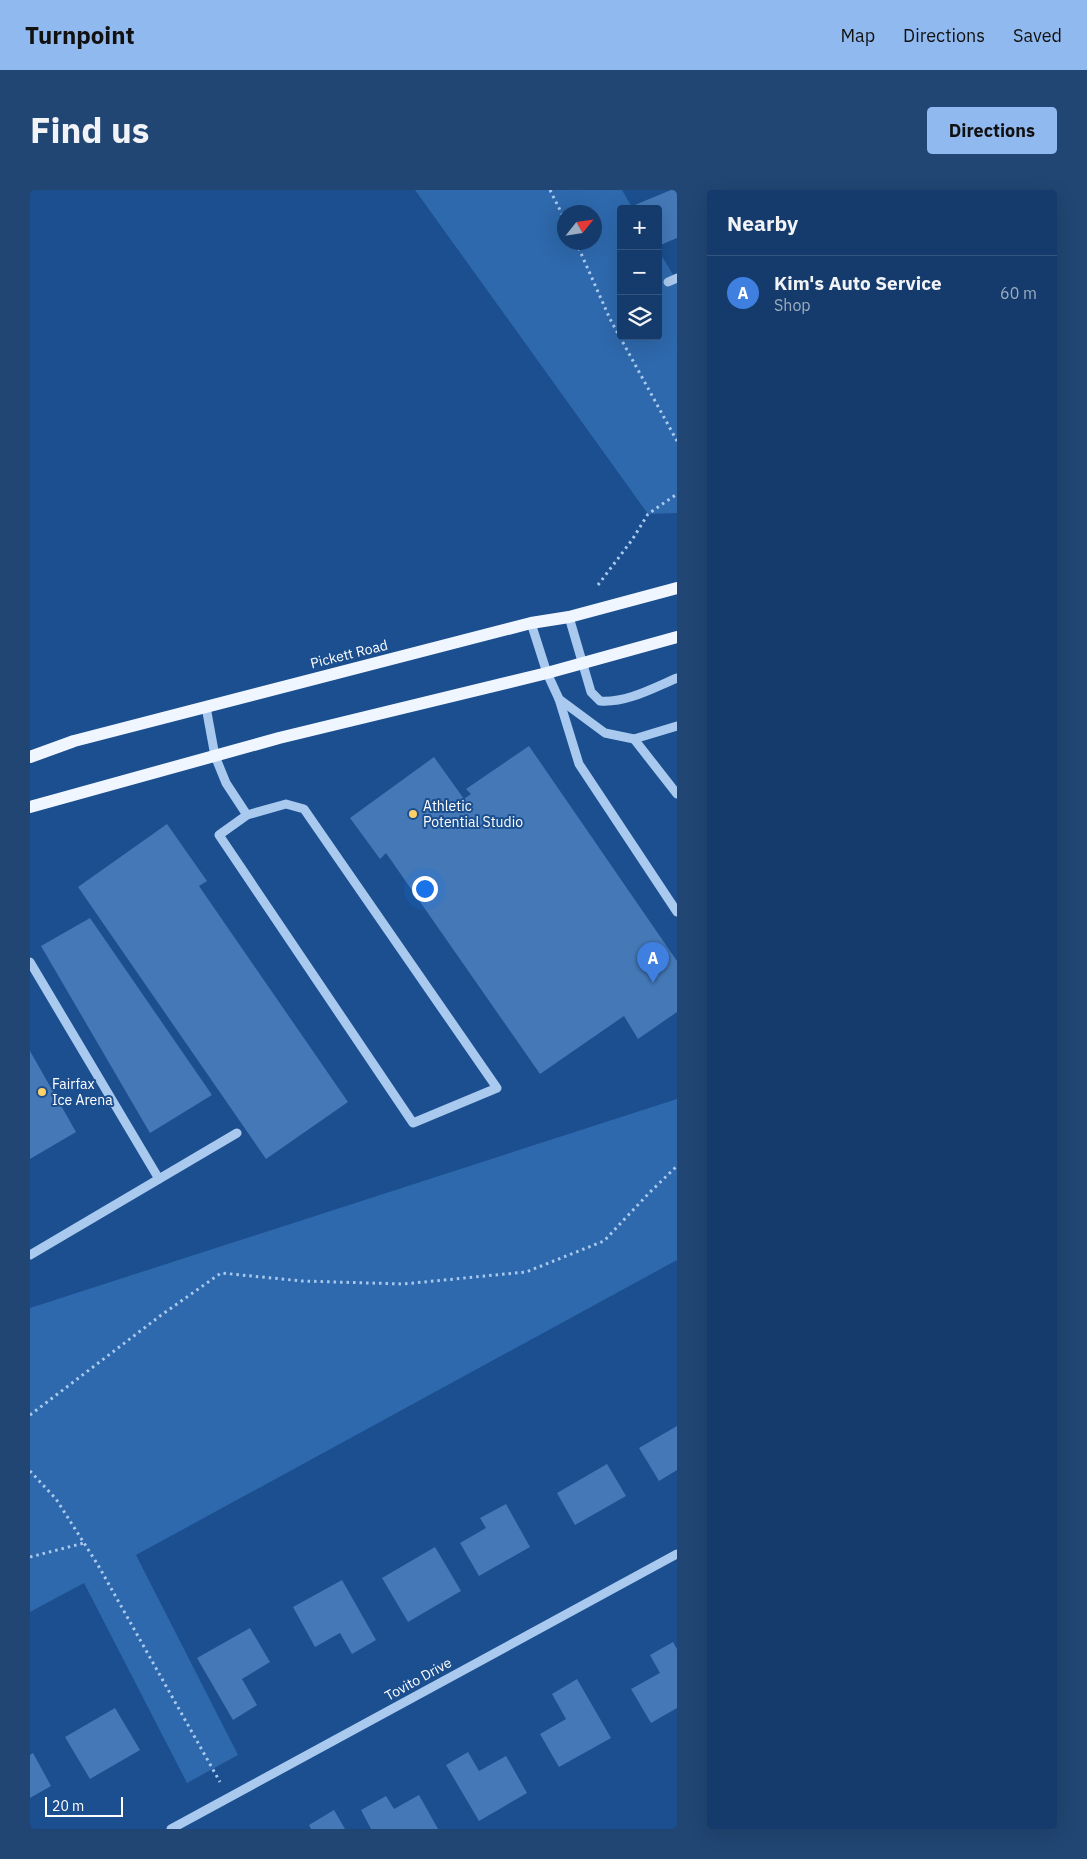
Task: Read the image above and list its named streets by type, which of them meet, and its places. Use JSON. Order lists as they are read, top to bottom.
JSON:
{
  "streets": {
    "main road": ["Pickett Road"],
    "street": ["Tovito Drive"]
  },
  "places": ["Athletic Potential Studio", "Fairfax Ice Arena"],
  "scale_bar": "20 m",
  "north": "top right",
  "page": {
    "header": "Turnpoint",
    "nav": ["Map", "Directions", "Saved"],
    "title": "Find us",
    "buttons": "Directions",
    "heading": "Nearby",
    "map_buttons": ["+", "−"],
    "list": [
      {
        "mark": "A",
        "name": "Kim's Auto Service",
        "note": "Shop",
        "value": "60 m"
      }
    ],
    "pins": "A",
    "scale": "20 m"
  }
}
